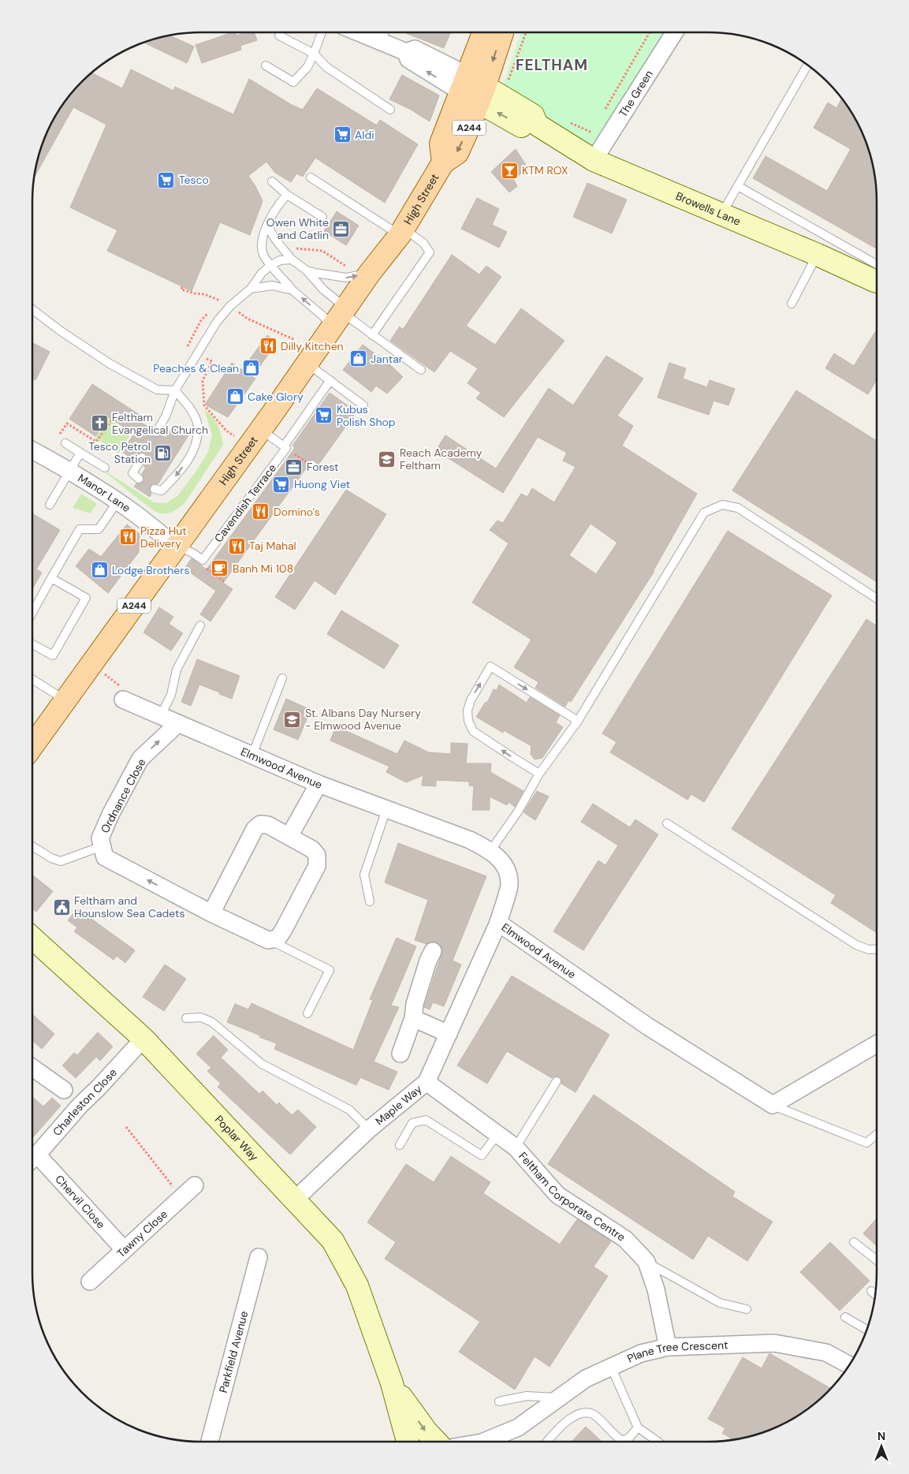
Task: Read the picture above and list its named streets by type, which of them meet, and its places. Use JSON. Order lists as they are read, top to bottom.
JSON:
{
  "streets": {
    "main road": ["A244", "High Street"],
    "street": [
      "The Green",
      "Browells Lane",
      "Manor Lane",
      "Elmwood Avenue",
      "Ordnance Close",
      "Charleston Close",
      "Maple Way",
      "Poplar Way",
      "Feltham Corporate Centre",
      "Chervil Close",
      "Tawny Close",
      "Parkfield Avenue",
      "Plane Tree Crescent"
    ],
    "lane": ["Cavendish Terrace"]
  },
  "crossings": [
    ["The Green", "Browells Lane"],
    ["High Street", "Browells Lane"],
    ["High Street", "Manor Lane"],
    ["High Street", "Cavendish Terrace"],
    ["Manor Lane", "Cavendish Terrace"],
    ["Elmwood Avenue", "Ordnance Close"],
    ["Elmwood Avenue", "Maple Way"],
    ["Charleston Close", "Poplar Way"],
    ["Maple Way", "Poplar Way"],
    ["Maple Way", "Feltham Corporate Centre"],
    ["Feltham Corporate Centre", "Plane Tree Crescent"],
    ["Chervil Close", "Tawny Close"]
  ],
  "districts": ["FELTHAM"],
  "places": {
    "supermarket": [
      "Aldi",
      "Tesco",
      "Kubus Polish Shop",
      "Huong Viet"
    ],
    "bar": ["KTM ROX"],
    "office": ["Owen White and Catlin", "Forest"],
    "restaurant": [
      "Dilly Kitchen",
      "Domino's",
      "Pizza Hut Delivery",
      "Taj Mahal"
    ],
    "shop": [
      "Jantar",
      "Peaches & Clean",
      "Cake Glory",
      "Lodge Brothers"
    ],
    "church": ["Feltham Evangelical Church"],
    "fuel station": ["Tesco Petrol Station"],
    "school or university": ["Reach Academy Feltham", "St. Albans Day Nursery - Elmwood Avenue"],
    "cafe": ["Banh Mi 108"],
    "public building": ["Feltham and Hounslow Sea Cadets"]
  },
  "north": "top"
}
